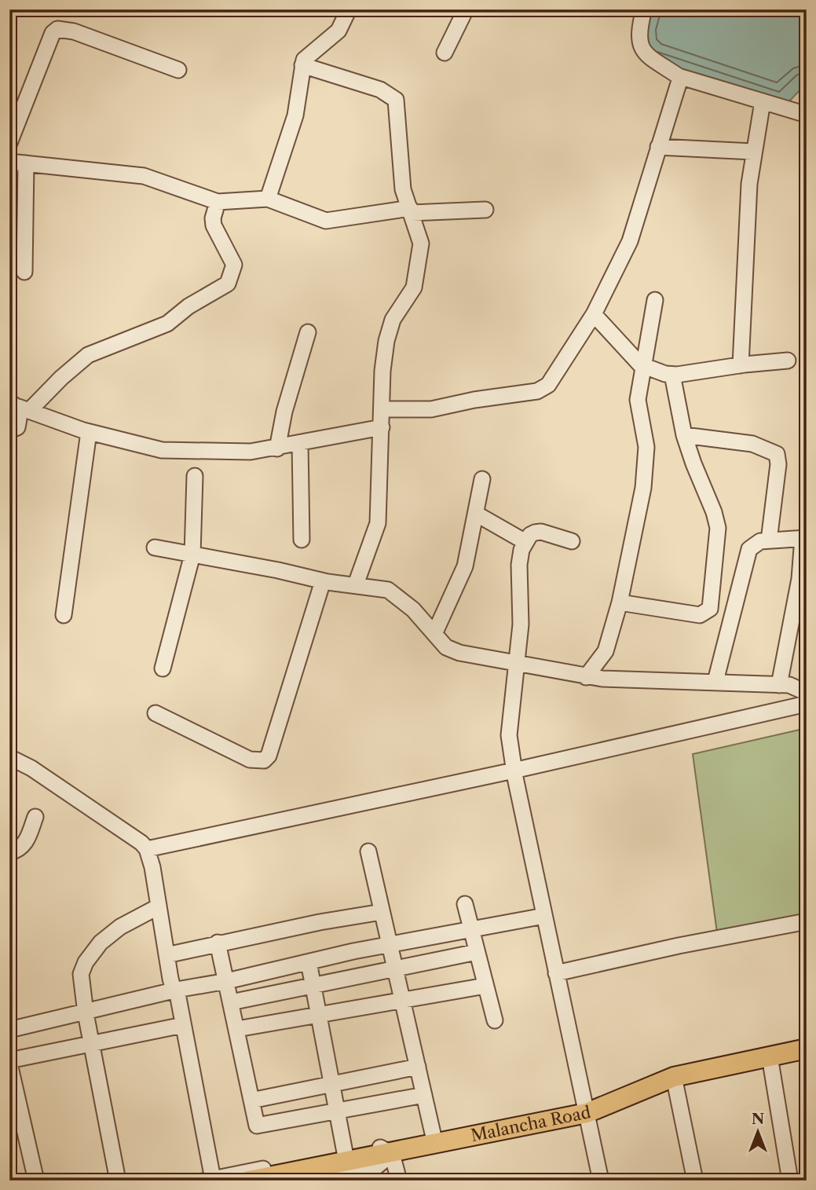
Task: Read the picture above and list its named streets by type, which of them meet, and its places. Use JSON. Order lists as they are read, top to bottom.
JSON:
{
  "streets": {
    "main road": ["Malancha Road"]
  },
  "north": "top"
}
